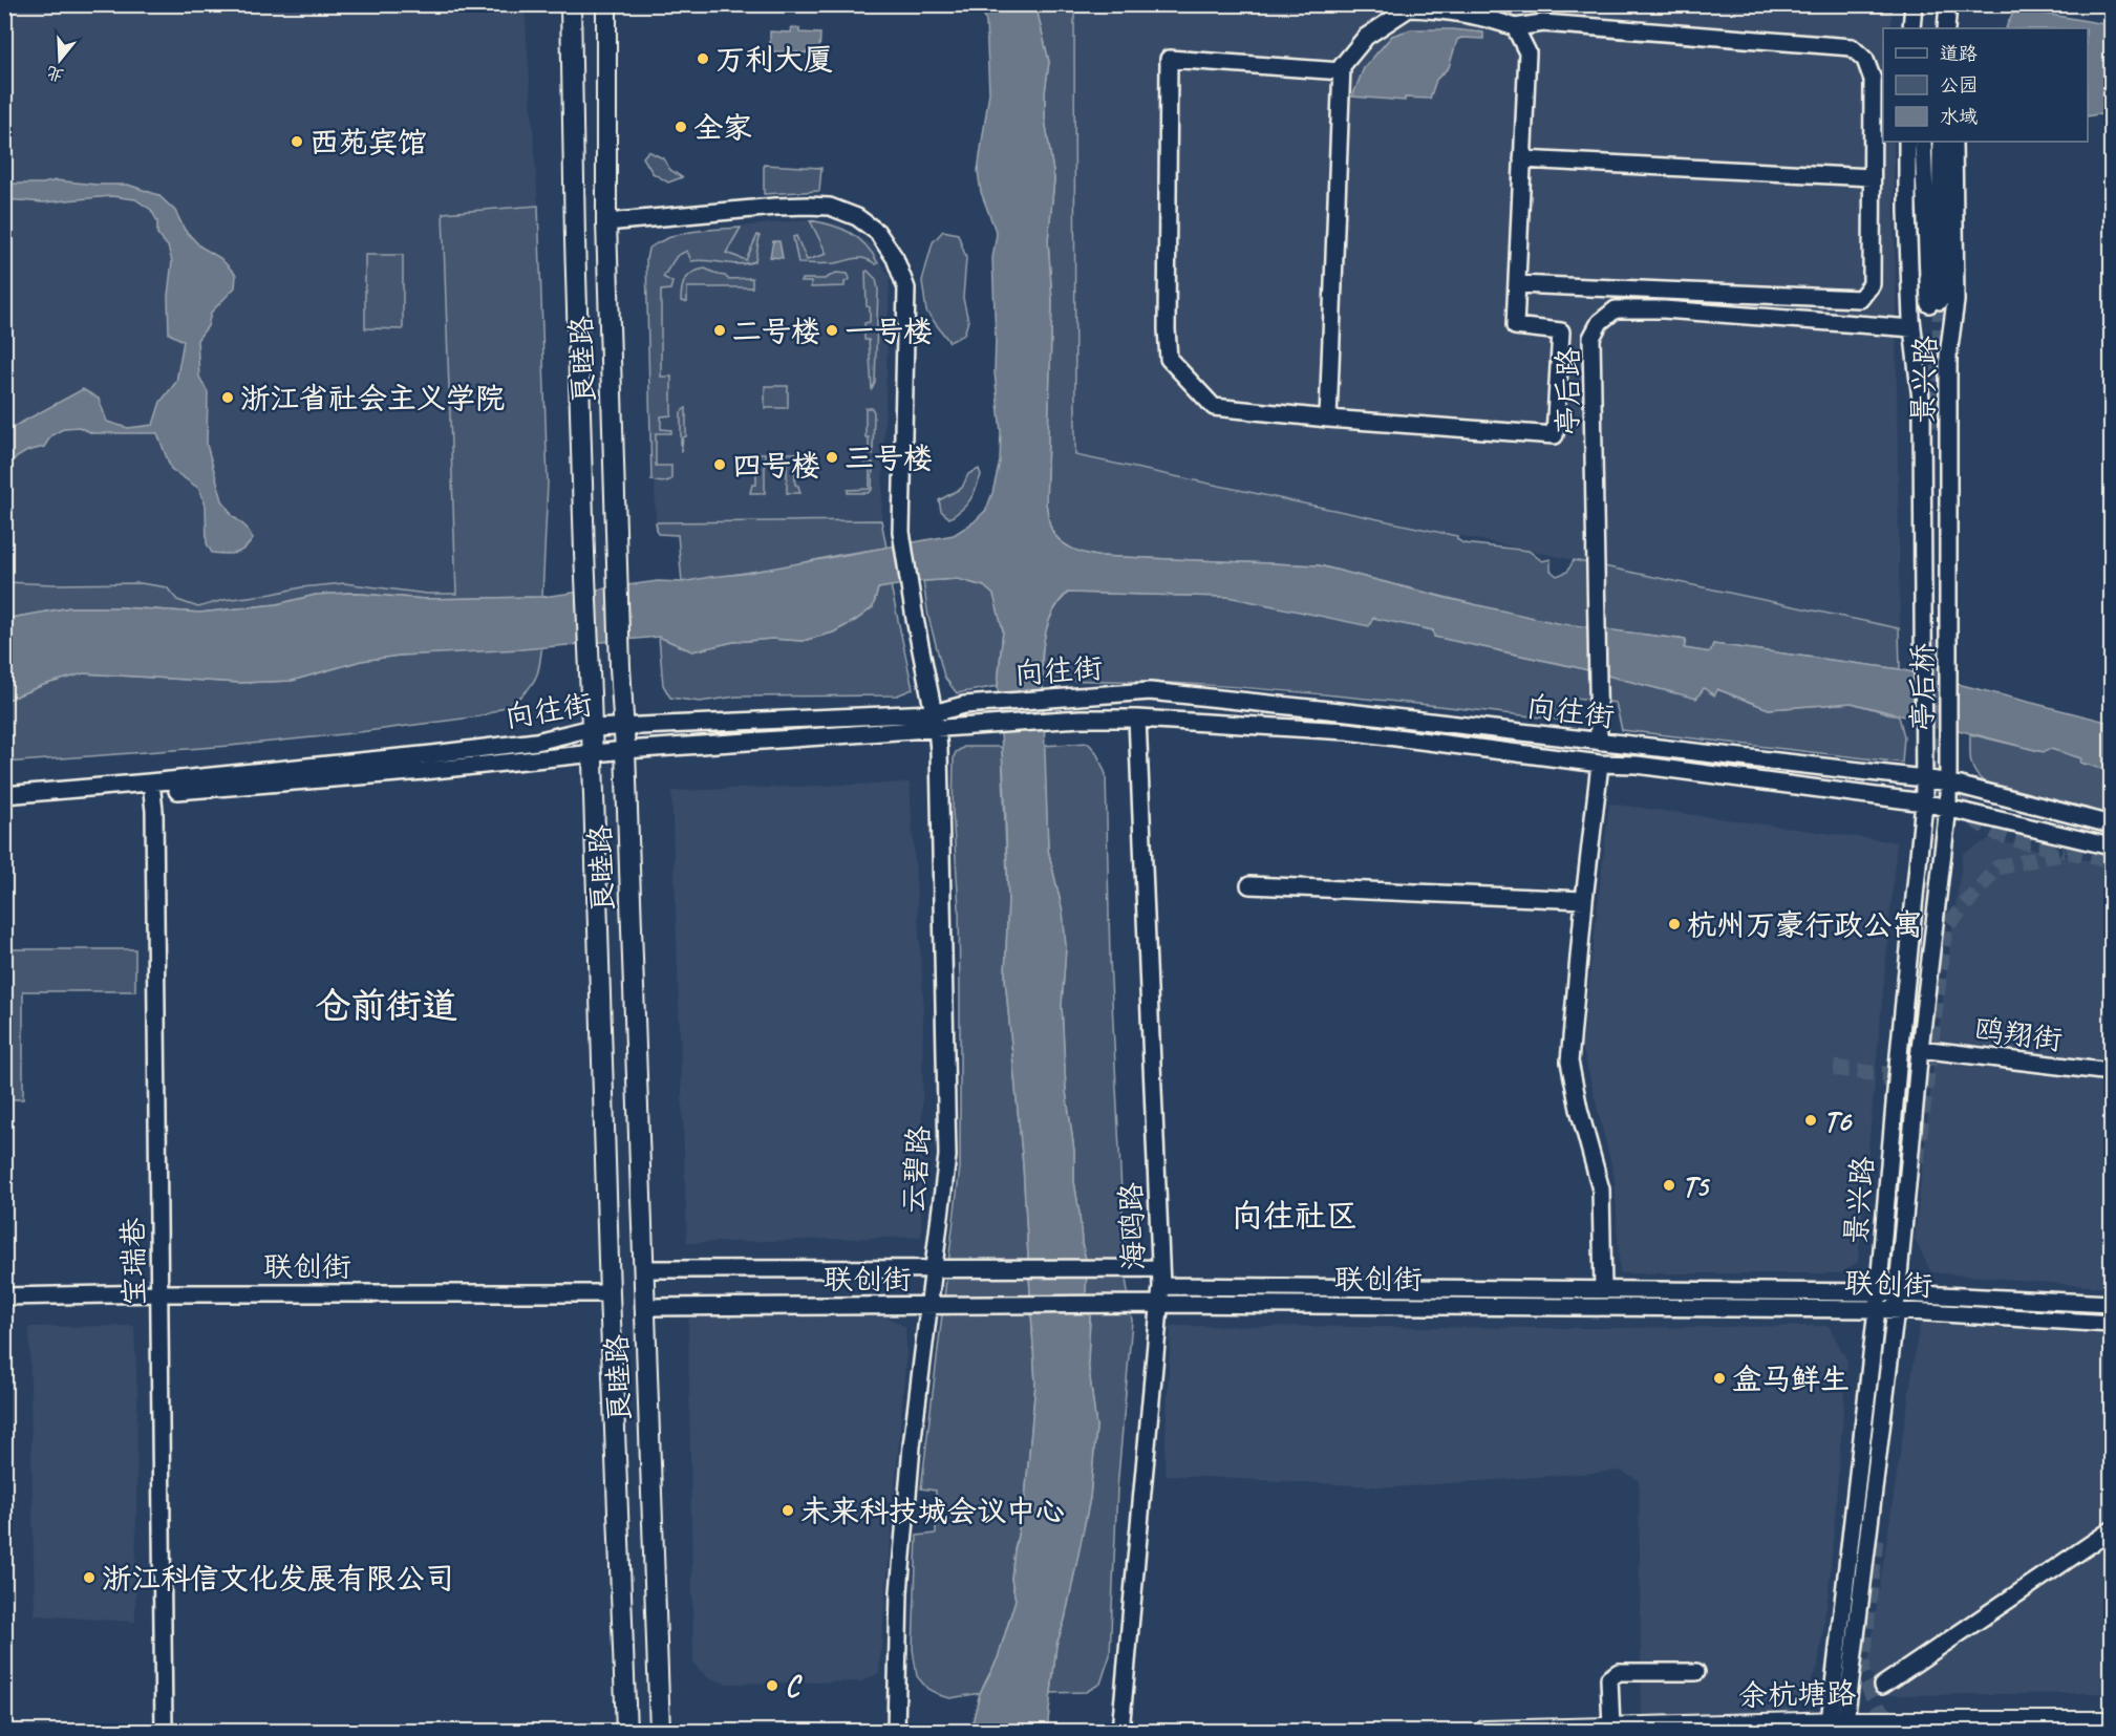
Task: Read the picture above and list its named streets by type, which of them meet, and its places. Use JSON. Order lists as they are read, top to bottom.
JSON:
{
  "streets": {
    "main road": ["良睦路", "余杭塘路"],
    "street": [
      "景兴路",
      "亭后路",
      "向往街",
      "亭后桥",
      "鸥翔街",
      "云碧路",
      "海鸥路",
      "宝瑞巷",
      "联创街"
    ]
  },
  "crossings": [
    ["良睦路", "向往街"],
    ["良睦路", "云碧路"],
    ["良睦路", "联创街"],
    ["景兴路", "亭后路"],
    ["景兴路", "向往街"],
    ["景兴路", "亭后桥"],
    ["景兴路", "鸥翔街"],
    ["景兴路", "联创街"],
    ["景兴路", "余杭塘路"],
    ["亭后路", "向往街"],
    ["向往街", "云碧路"],
    ["向往街", "海鸥路"],
    ["向往街", "宝瑞巷"],
    ["云碧路", "联创街"],
    ["海鸥路", "联创街"],
    ["宝瑞巷", "联创街"]
  ],
  "districts": ["仓前街道", "向往社区"],
  "places": [
    "万利大厦",
    "全家",
    "西苑宾馆",
    "二号楼",
    "一号楼",
    "浙江省社会主义学院",
    "三号楼",
    "四号楼",
    "杭州万豪行政公寓",
    "T6",
    "T5",
    "盒马鲜生",
    "未来科技城会议中心",
    "浙江科信文化发展有限公司",
    "C"
  ],
  "legend": ["道路", "公园", "水域"],
  "north": "bottom"
}
